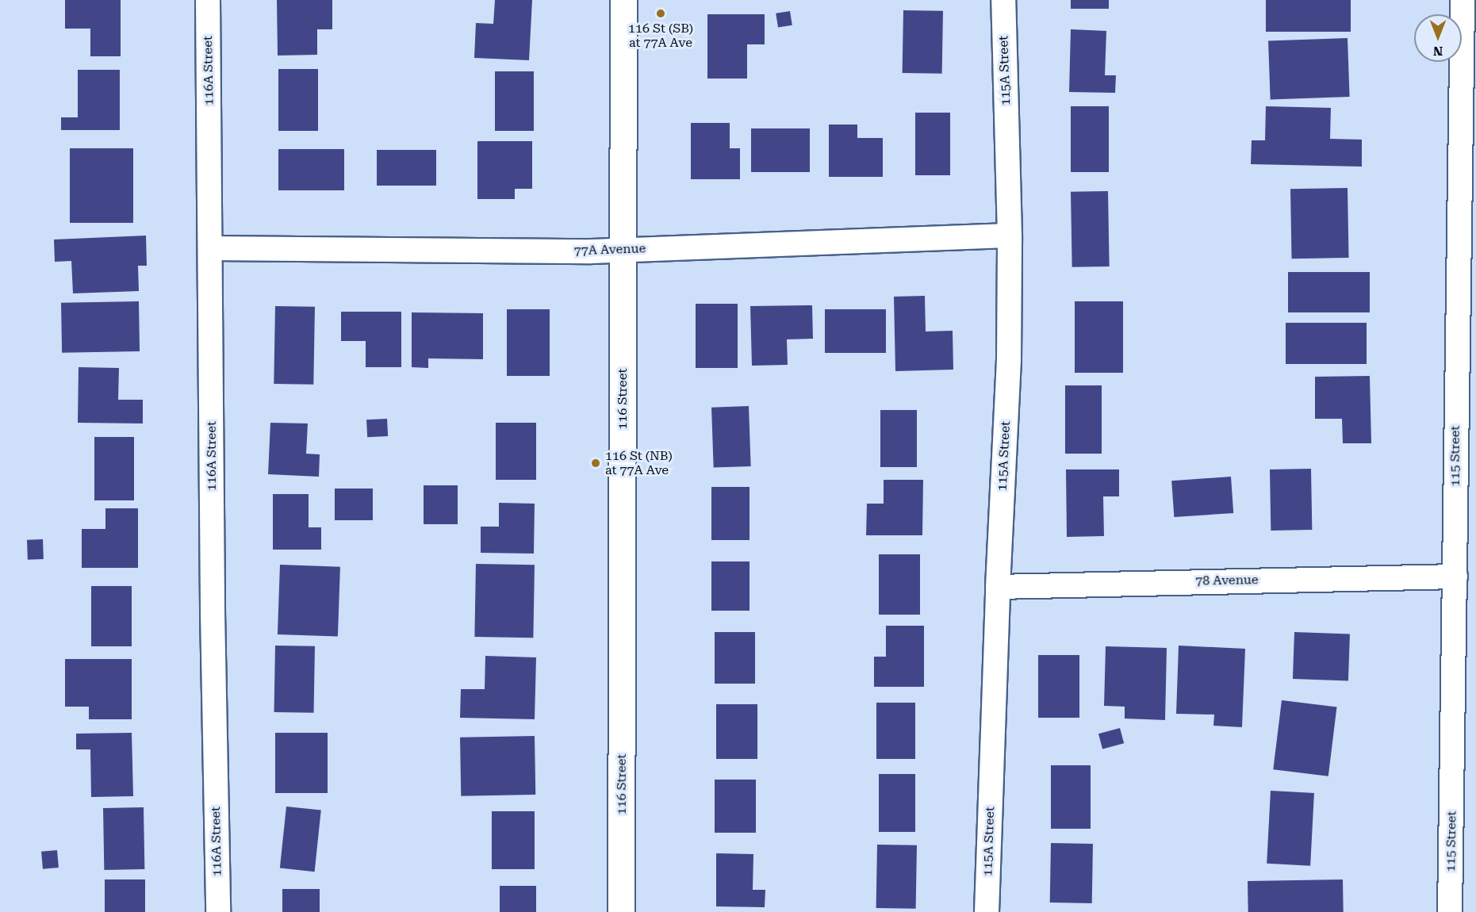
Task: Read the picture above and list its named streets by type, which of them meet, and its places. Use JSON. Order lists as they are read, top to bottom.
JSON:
{
  "streets": {
    "street": [
      "116A Street",
      "115A Street",
      "77A Avenue",
      "116 Street",
      "115 Street",
      "78 Avenue"
    ]
  },
  "crossings": [
    ["116A Street", "77A Avenue"],
    ["115A Street", "77A Avenue"],
    ["115A Street", "78 Avenue"],
    ["77A Avenue", "116 Street"],
    ["115 Street", "78 Avenue"]
  ],
  "places": ["116 St (SB) at 77A Ave", "116 St (NB) at 77A Ave"],
  "north": "bottom"
}
